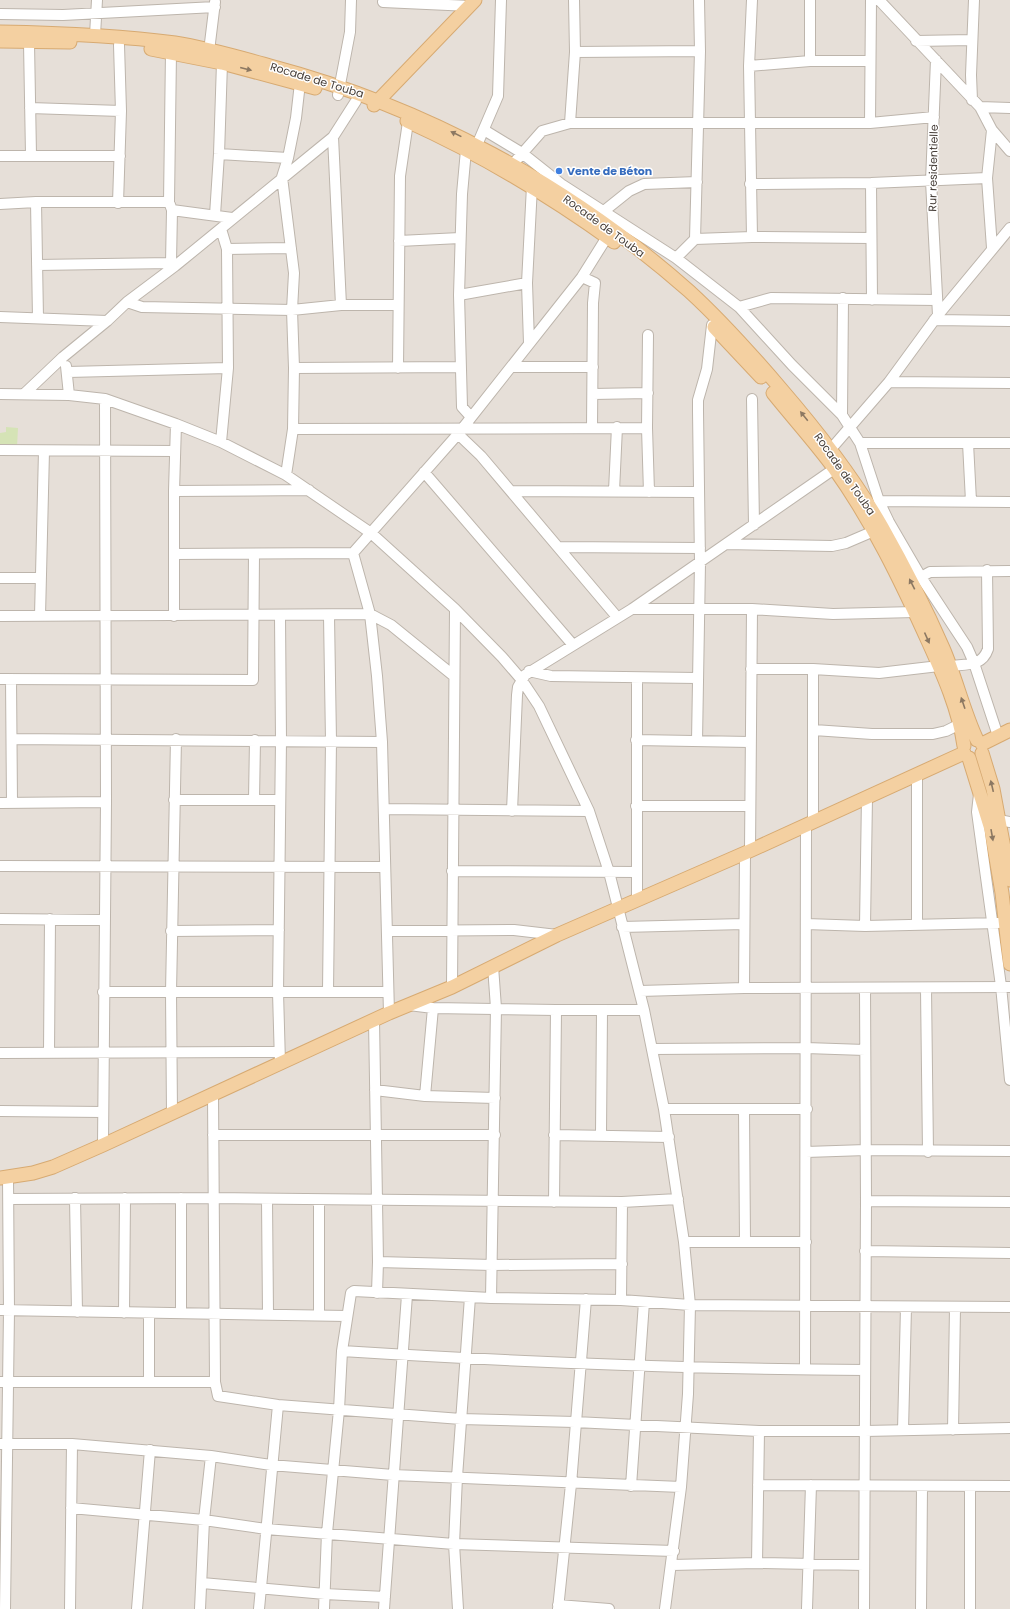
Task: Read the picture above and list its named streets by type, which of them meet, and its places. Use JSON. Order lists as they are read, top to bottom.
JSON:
{
  "streets": {
    "main road": ["Rocade de Touba"],
    "street": ["Rur residentielle"]
  },
  "places": ["Vente de Béton"]
}
